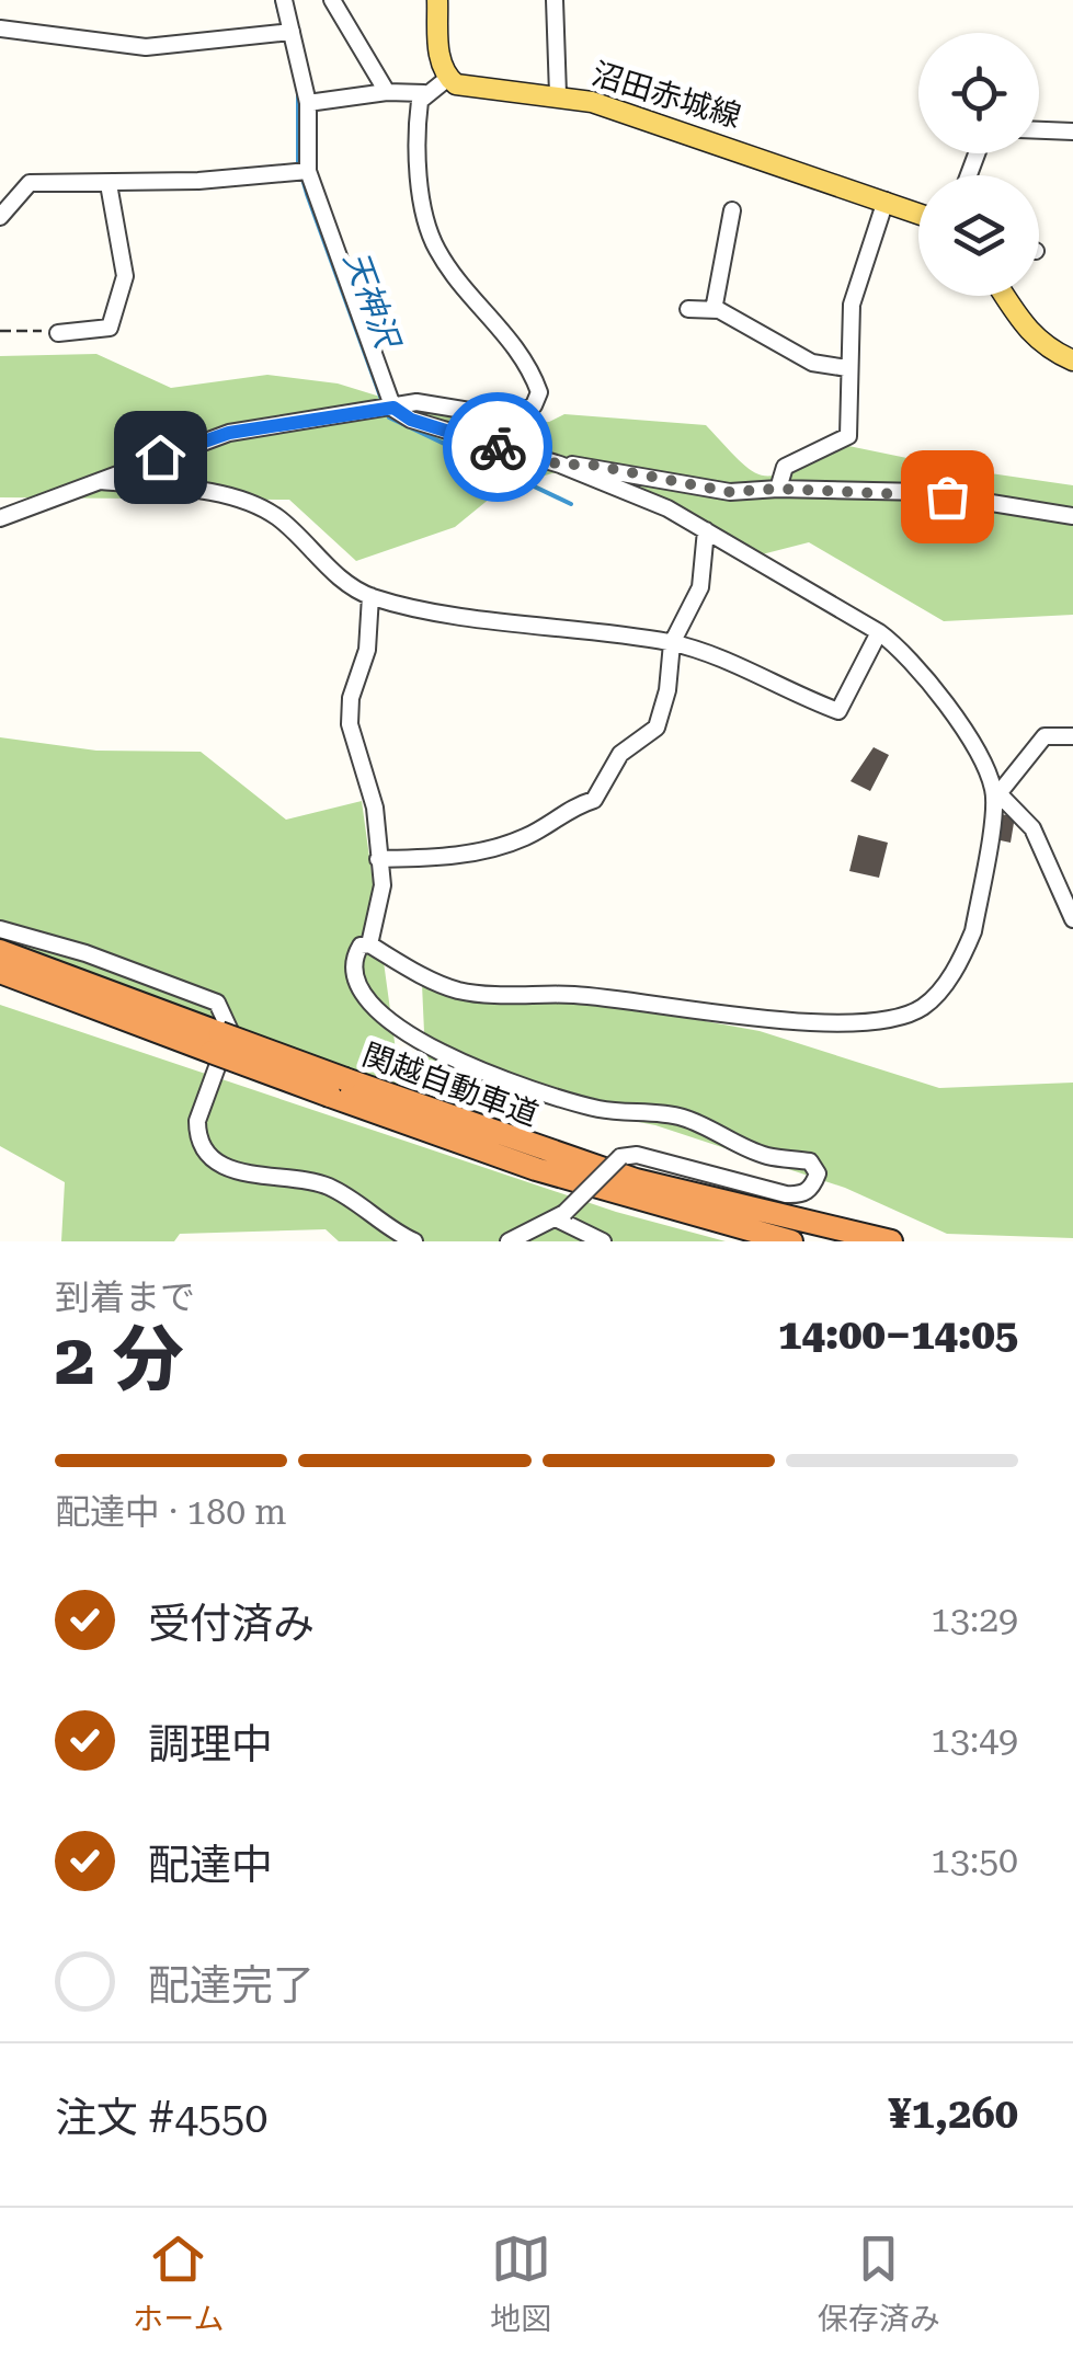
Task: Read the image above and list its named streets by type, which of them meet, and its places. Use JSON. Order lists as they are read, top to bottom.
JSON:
{
  "streets": {
    "highway": ["関越自動車道"],
    "main road": ["沼田赤城線"]
  },
  "water": ["天神沢"],
  "page": {
    "heading": ["2 分", "到着まで", "14:00–14:05"],
    "panel": ["注文 #4550", "¥1,260"],
    "bar": "配達中 · 180 m",
    "list": [
      ["受付済み", "13:29"],
      ["調理中", "13:49"],
      ["配達中", "13:50"],
      "配達完了"
    ],
    "tabs": ["ホーム", "地図", "保存済み"]
  }
}
